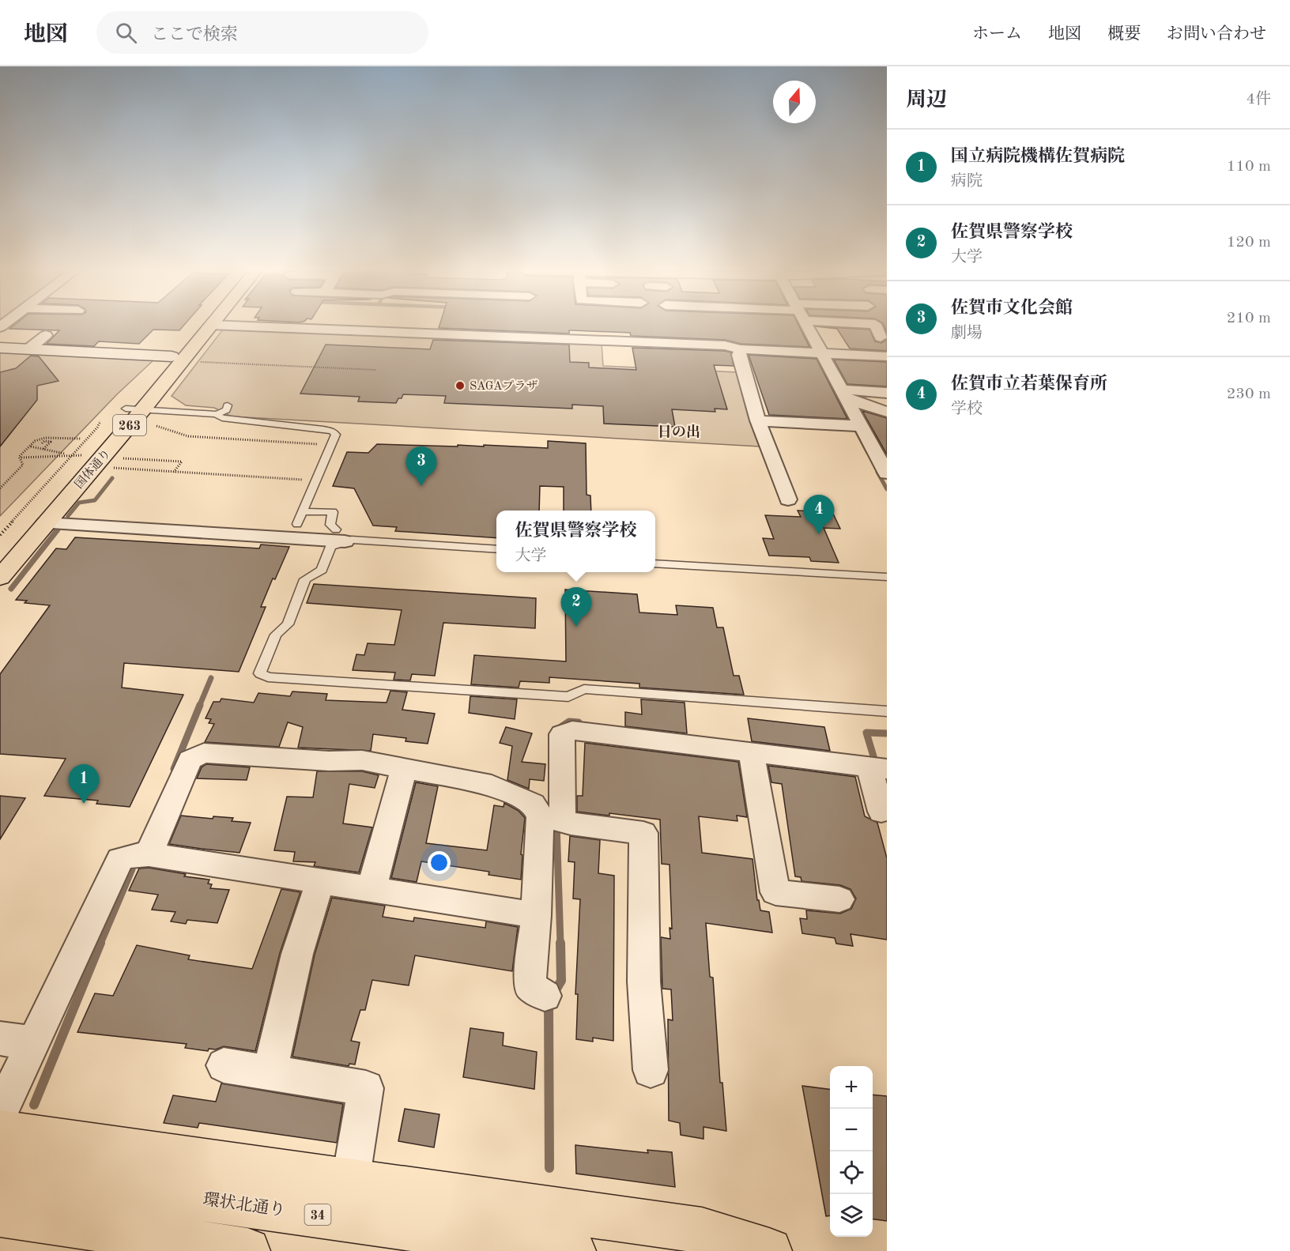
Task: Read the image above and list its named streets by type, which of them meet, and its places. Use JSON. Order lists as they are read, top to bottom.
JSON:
{
  "streets": {
    "main road": [
      "263",
      "国体通り",
      "環状北通り",
      "34"
    ]
  },
  "districts": ["日の出"],
  "places": ["SAGAプラザ"],
  "north": "top",
  "page": {
    "header": "地図",
    "search": "ここで検索",
    "nav": [
      "ホーム",
      "地図",
      "概要",
      "お問い合わせ"
    ],
    "heading": ["周辺", "4件"],
    "list": [
      {
        "mark": "1",
        "name": "国立病院機構佐賀病院",
        "note": "病院",
        "value": "110 m"
      },
      {
        "mark": "2",
        "name": "佐賀県警察学校",
        "note": "大学",
        "value": "120 m"
      },
      {
        "mark": "3",
        "name": "佐賀市文化会館",
        "note": "劇場",
        "value": "210 m"
      },
      {
        "mark": "4",
        "name": "佐賀市立若葉保育所",
        "note": "学校",
        "value": "230 m"
      }
    ],
    "pins": [
      "3",
      "4",
      "2",
      "1"
    ],
    "popup": ["佐賀県警察学校", "大学"],
    "map_buttons": ["+", "−"]
  }
}
